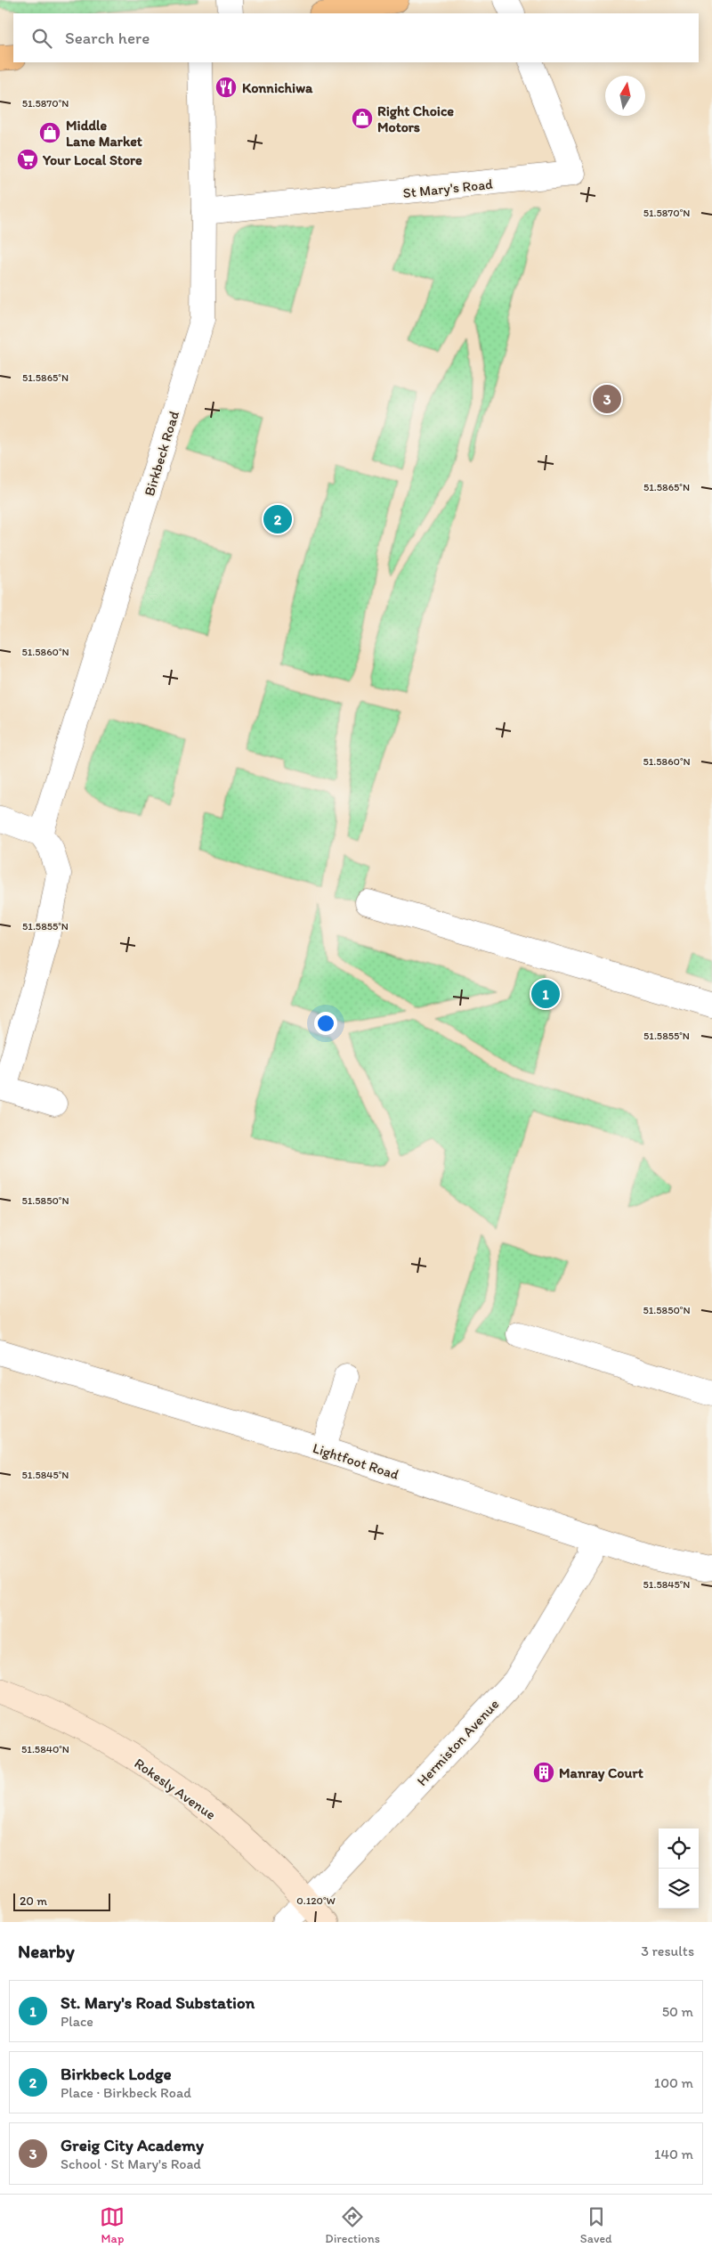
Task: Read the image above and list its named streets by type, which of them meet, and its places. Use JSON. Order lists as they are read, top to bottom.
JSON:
{
  "streets": {
    "street": [
      "St Mary's Road",
      "Birkbeck Road",
      "Lightfoot Road",
      "Hermiston Avenue",
      "Rokesly Avenue"
    ]
  },
  "crossings": [
    ["St Mary's Road", "Birkbeck Road"],
    ["Lightfoot Road", "Hermiston Avenue"],
    ["Hermiston Avenue", "Rokesly Avenue"]
  ],
  "places": {
    "restaurant": ["Konnichiwa"],
    "shop": ["Right Choice Motors", "Middle Lane Market"],
    "supermarket": ["Your Local Store"],
    "building": ["Manray Court"]
  },
  "scale_bar": "20 m",
  "north": "top",
  "page": {
    "search": "Search here",
    "pins": ["3", "2", "1"],
    "scale": "20 m",
    "heading": ["Nearby", "3 results"],
    "list": [
      {
        "mark": "1",
        "name": "St. Mary's Road Substation",
        "note": "Place",
        "value": "50 m"
      },
      {
        "mark": "2",
        "name": "Birkbeck Lodge",
        "note": "Place · Birkbeck Road",
        "value": "100 m"
      },
      {
        "mark": "3",
        "name": "Greig City Academy",
        "note": "School · St Mary's Road",
        "value": "140 m"
      }
    ],
    "nav": ["Map", "Directions", "Saved"]
  },
  "coordinates": [
    "51.5870°N",
    "51.5865°N",
    "51.5860°N",
    "51.5855°N",
    "51.5850°N",
    "51.5845°N",
    "51.5840°N",
    "0.120°W"
  ]
}
